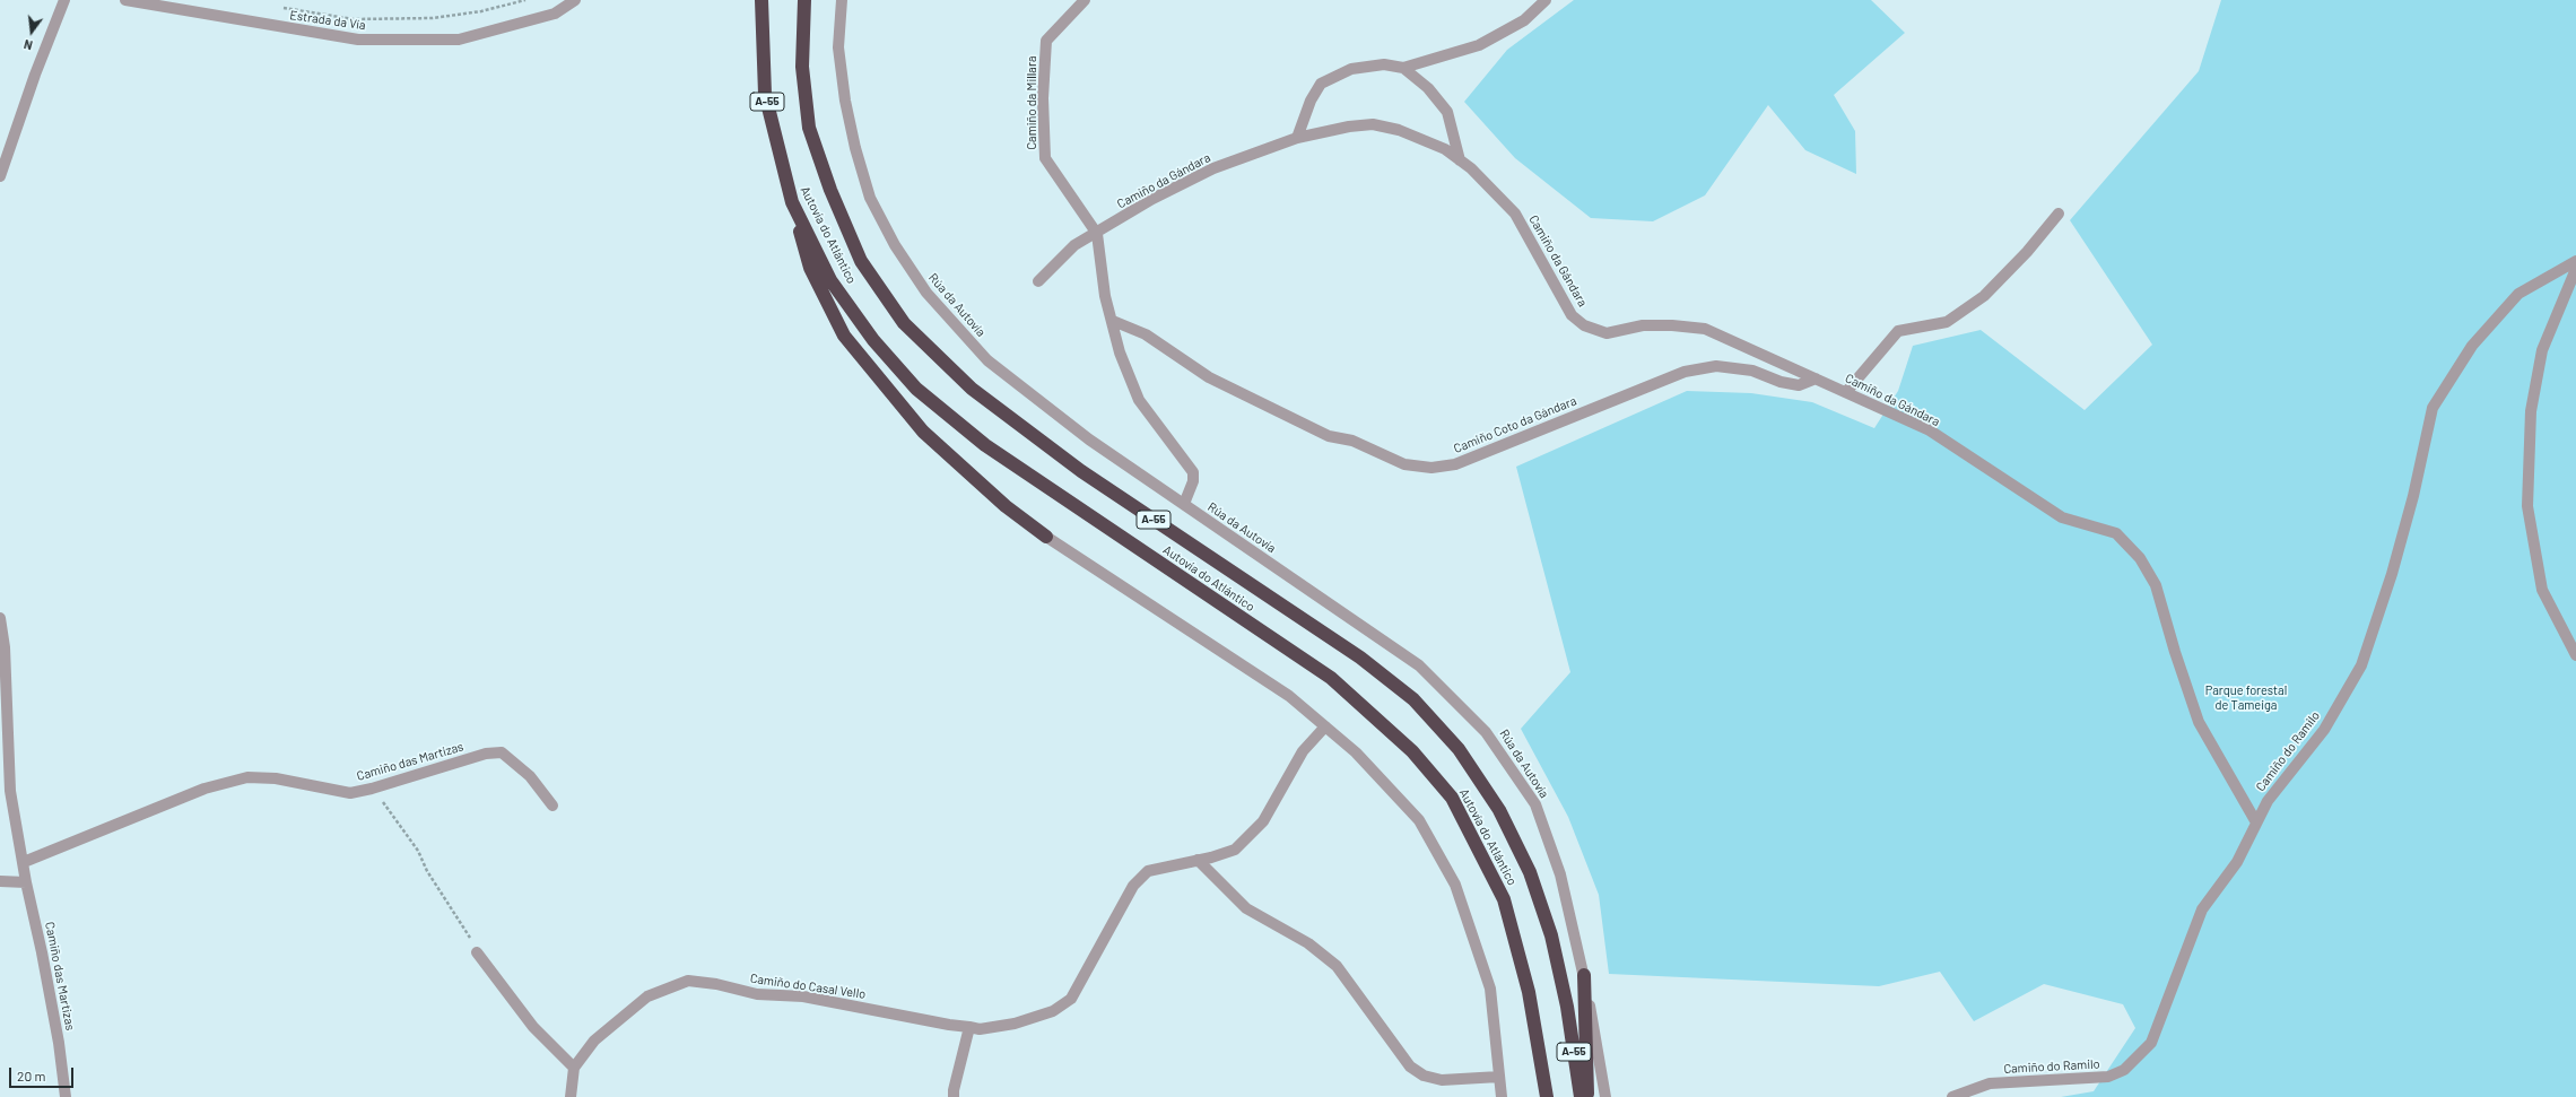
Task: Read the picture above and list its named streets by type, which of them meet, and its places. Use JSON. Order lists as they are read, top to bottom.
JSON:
{
  "streets": {
    "highway": ["A-55", "Autovía do Atlántico"],
    "street": [
      "Estrada da Vía",
      "Camiño da Millara",
      "Camiño da Gándara",
      "Rúa da Autovía",
      "Camiño Coto da Gándara",
      "Camiño do Ramilo",
      "Camiño das Martizas",
      "Camiño do Casal Vello"
    ]
  },
  "crossings": [
    ["Camiño da Millara", "Camiño da Gándara"],
    ["Camiño da Millara", "Rúa da Autovía"],
    ["Camiño da Millara", "Camiño Coto da Gándara"],
    ["Camiño da Gándara", "Camiño Coto da Gándara"],
    ["Camiño da Gándara", "Camiño do Ramilo"]
  ],
  "parks": ["Parque forestal de Tameiga"],
  "scale_bar": "20 m",
  "north": "bottom"
}
